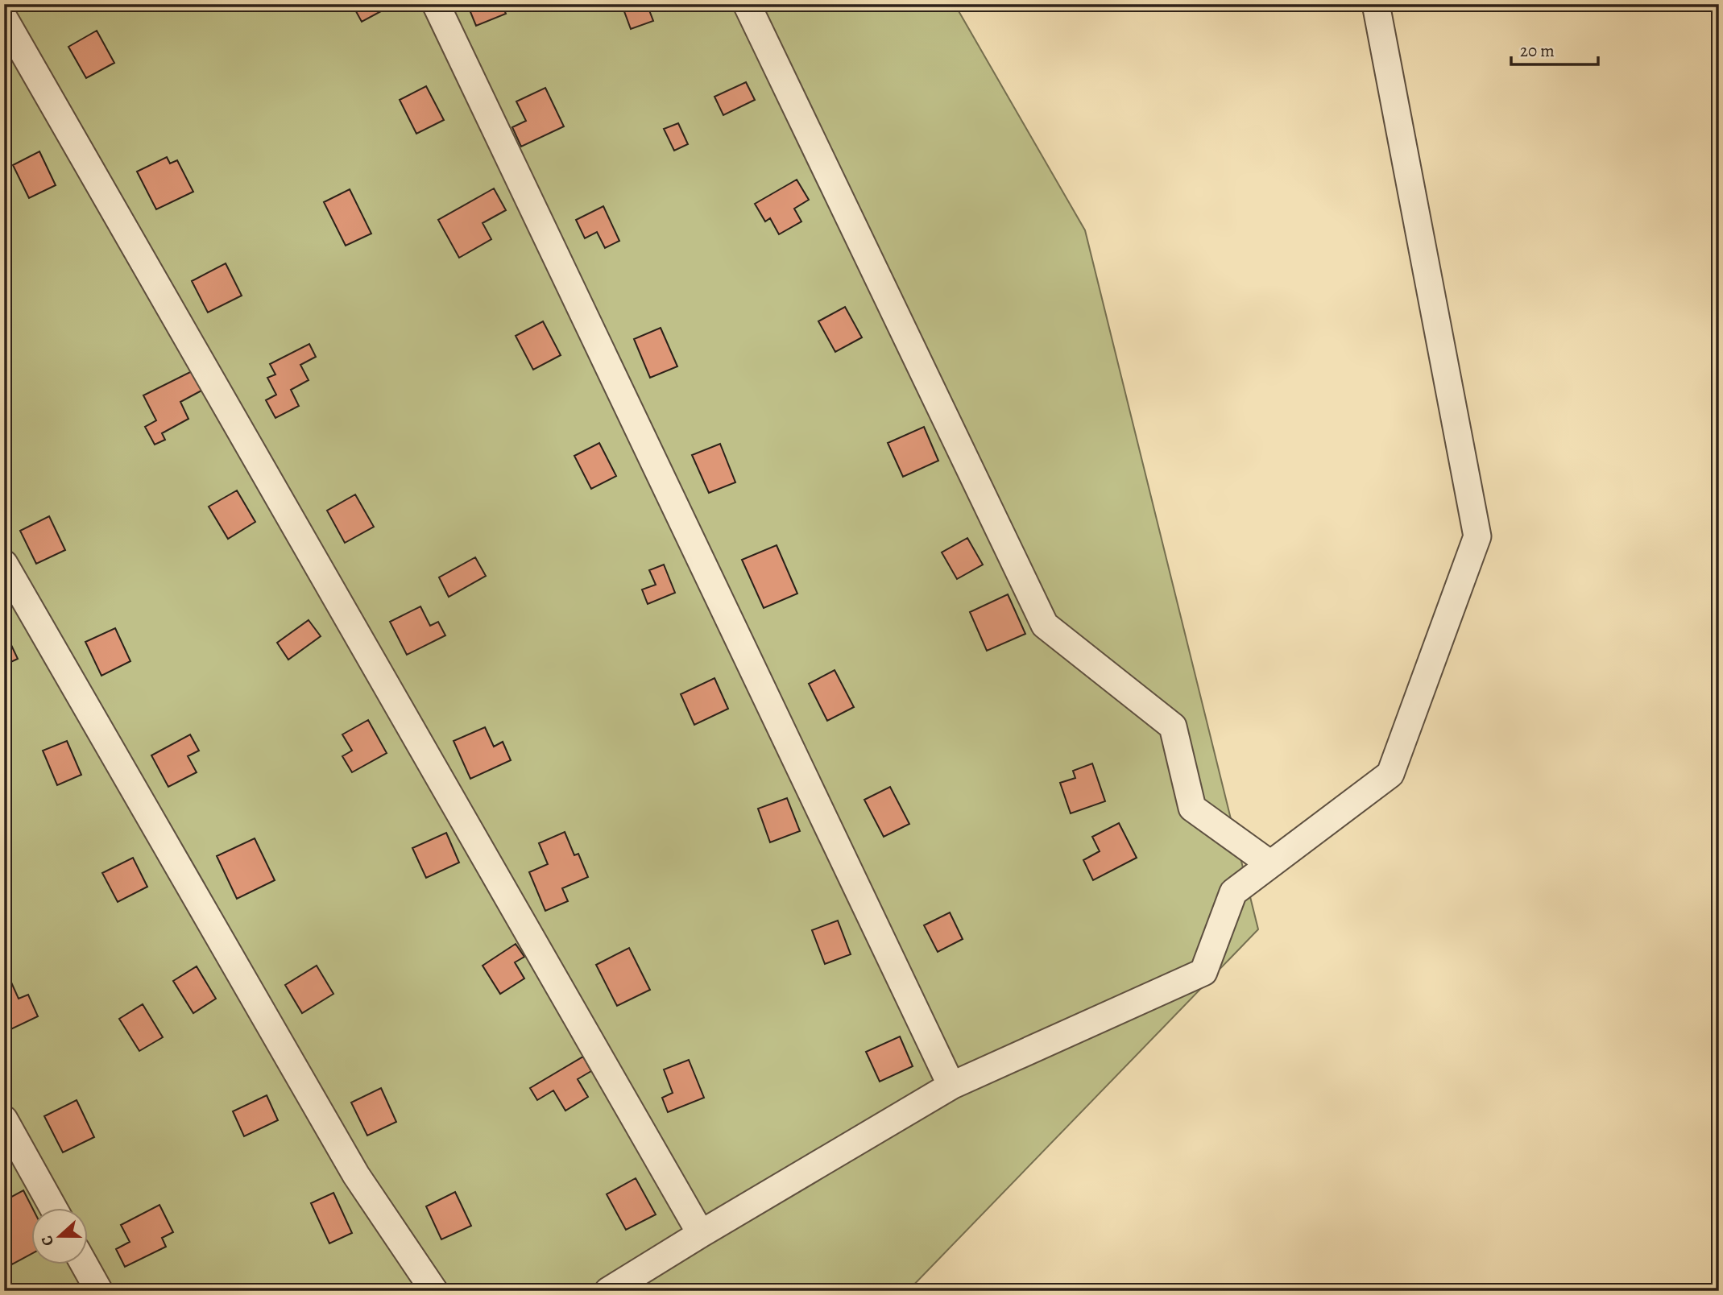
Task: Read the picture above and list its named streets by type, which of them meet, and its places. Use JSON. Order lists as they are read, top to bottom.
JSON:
{
  "scale_bar": "20 m",
  "north": "left"
}
